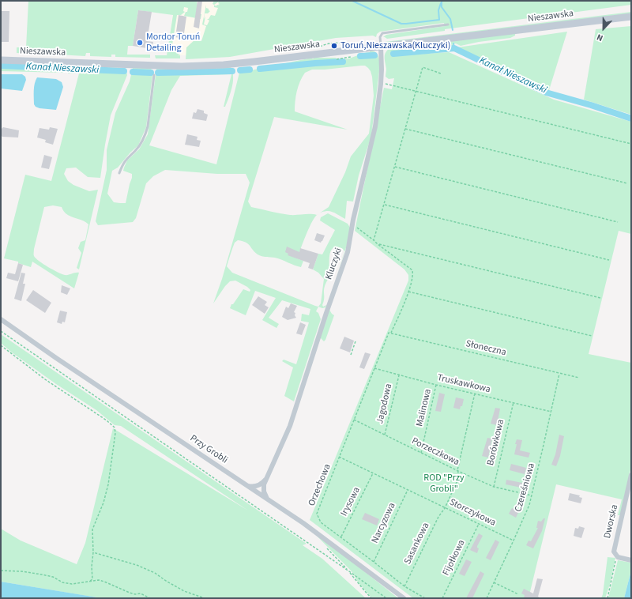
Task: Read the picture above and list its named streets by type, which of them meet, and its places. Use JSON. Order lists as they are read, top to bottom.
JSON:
{
  "streets": {
    "main road": ["Nieszawska"],
    "street": ["Kluczyki", "Przy Grobli", "Dworska"],
    "path": [
      "Słoneczna",
      "Truskawkowa",
      "Jagodowa",
      "Malinowa",
      "Borówkowa",
      "Porzeczkowa",
      "Orzechowa",
      "Czereśniowa",
      "Irysowa",
      "Storczykowa",
      "Narcyzowa",
      "Sasankowa",
      "Fijołkowa"
    ]
  },
  "crossings": [
    ["Nieszawska", "Kluczyki"],
    ["Kluczyki", "Przy Grobli"],
    ["Słoneczna", "Orzechowa"],
    ["Słoneczna", "Czereśniowa"],
    ["Truskawkowa", "Jagodowa"],
    ["Truskawkowa", "Malinowa"],
    ["Truskawkowa", "Borówkowa"],
    ["Truskawkowa", "Orzechowa"],
    ["Truskawkowa", "Czereśniowa"],
    ["Jagodowa", "Porzeczkowa"],
    ["Malinowa", "Porzeczkowa"],
    ["Borówkowa", "Porzeczkowa"],
    ["Porzeczkowa", "Orzechowa"],
    ["Porzeczkowa", "Czereśniowa"],
    ["Orzechowa", "Irysowa"],
    ["Orzechowa", "Storczykowa"],
    ["Orzechowa", "Narcyzowa"],
    ["Orzechowa", "Sasankowa"],
    ["Czereśniowa", "Storczykowa"],
    ["Irysowa", "Storczykowa"],
    ["Storczykowa", "Narcyzowa"],
    ["Storczykowa", "Sasankowa"],
    ["Storczykowa", "Fijołkowa"]
  ],
  "water": ["Kanał Nieszawski"],
  "parks": ["ROD \"Przy Grobli\""],
  "places": ["Mordor Toruń Detailing", "Toruń,Nieszawska(Kluczyki)"],
  "north": "bottom"
}
